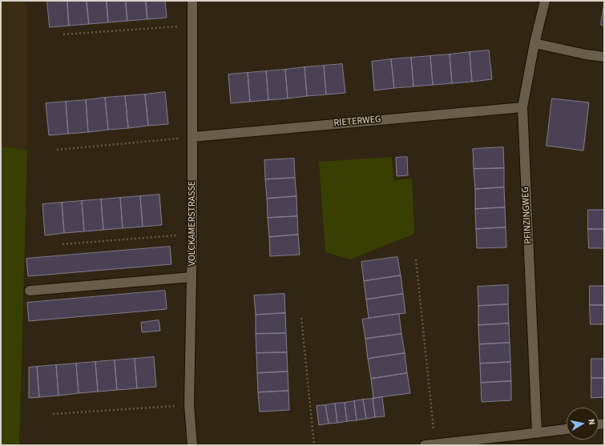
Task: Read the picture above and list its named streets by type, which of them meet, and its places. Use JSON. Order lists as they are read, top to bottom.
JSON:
{
  "streets": {
    "street": ["RIETERWEG", "PFINZINGWEG", "VOLCKAMERSTRASSE"]
  },
  "crossings": [
    ["RIETERWEG", "PFINZINGWEG"],
    ["RIETERWEG", "VOLCKAMERSTRASSE"]
  ],
  "north": "right"
}
